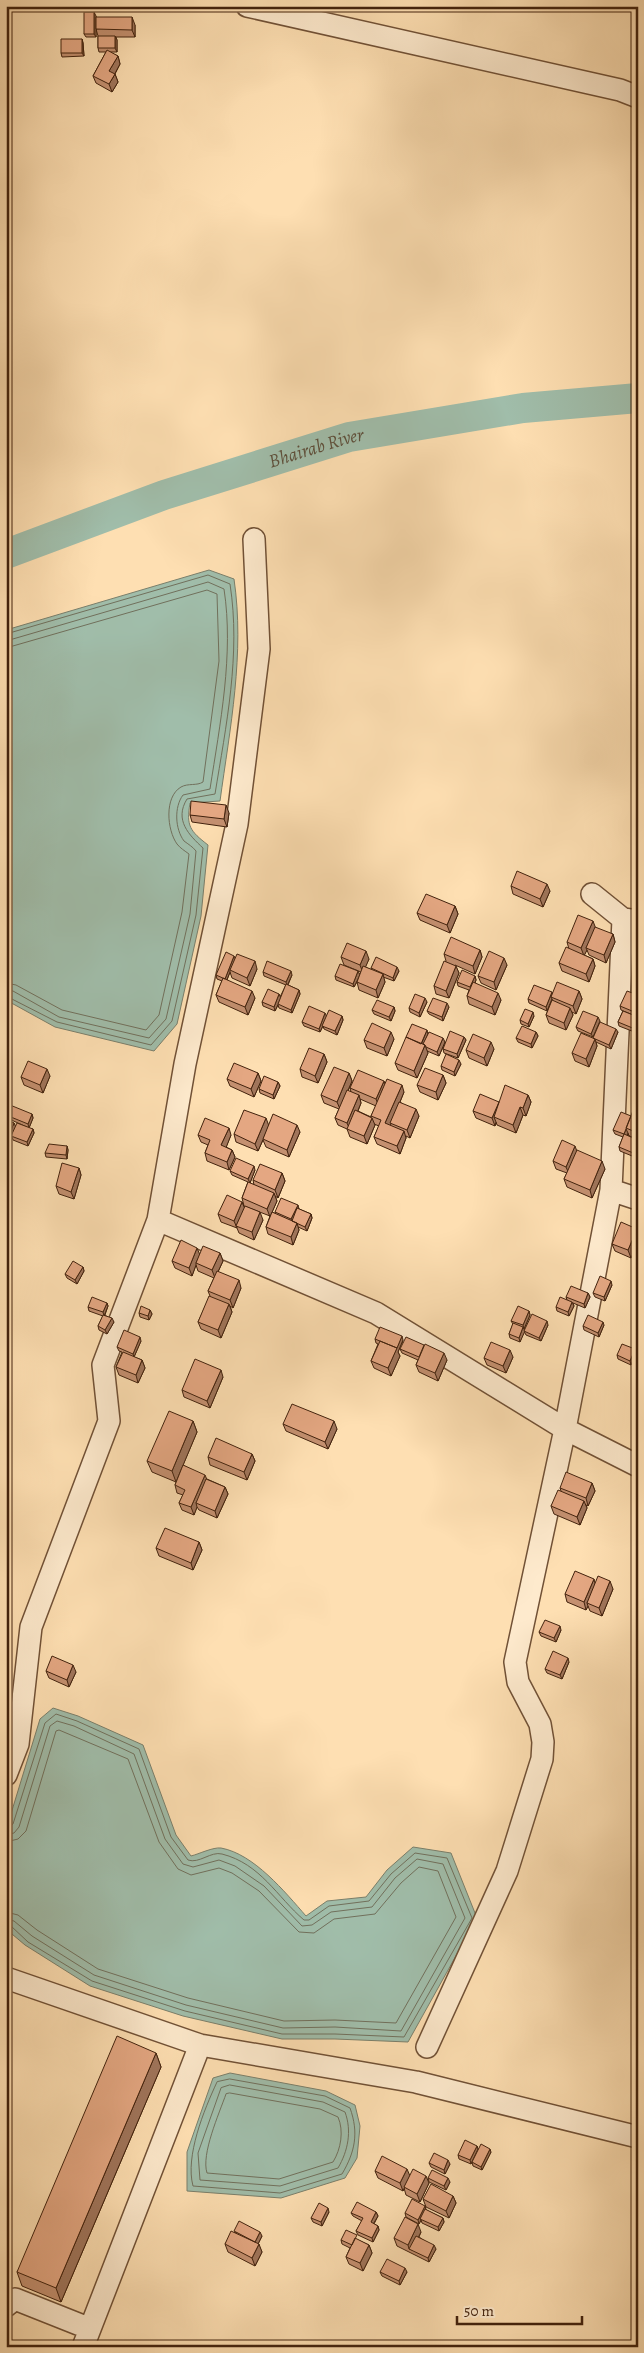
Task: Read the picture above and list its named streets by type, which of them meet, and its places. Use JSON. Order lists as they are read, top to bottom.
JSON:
{
  "water": ["Bhairab River"],
  "scale_bar": "50 m"
}
